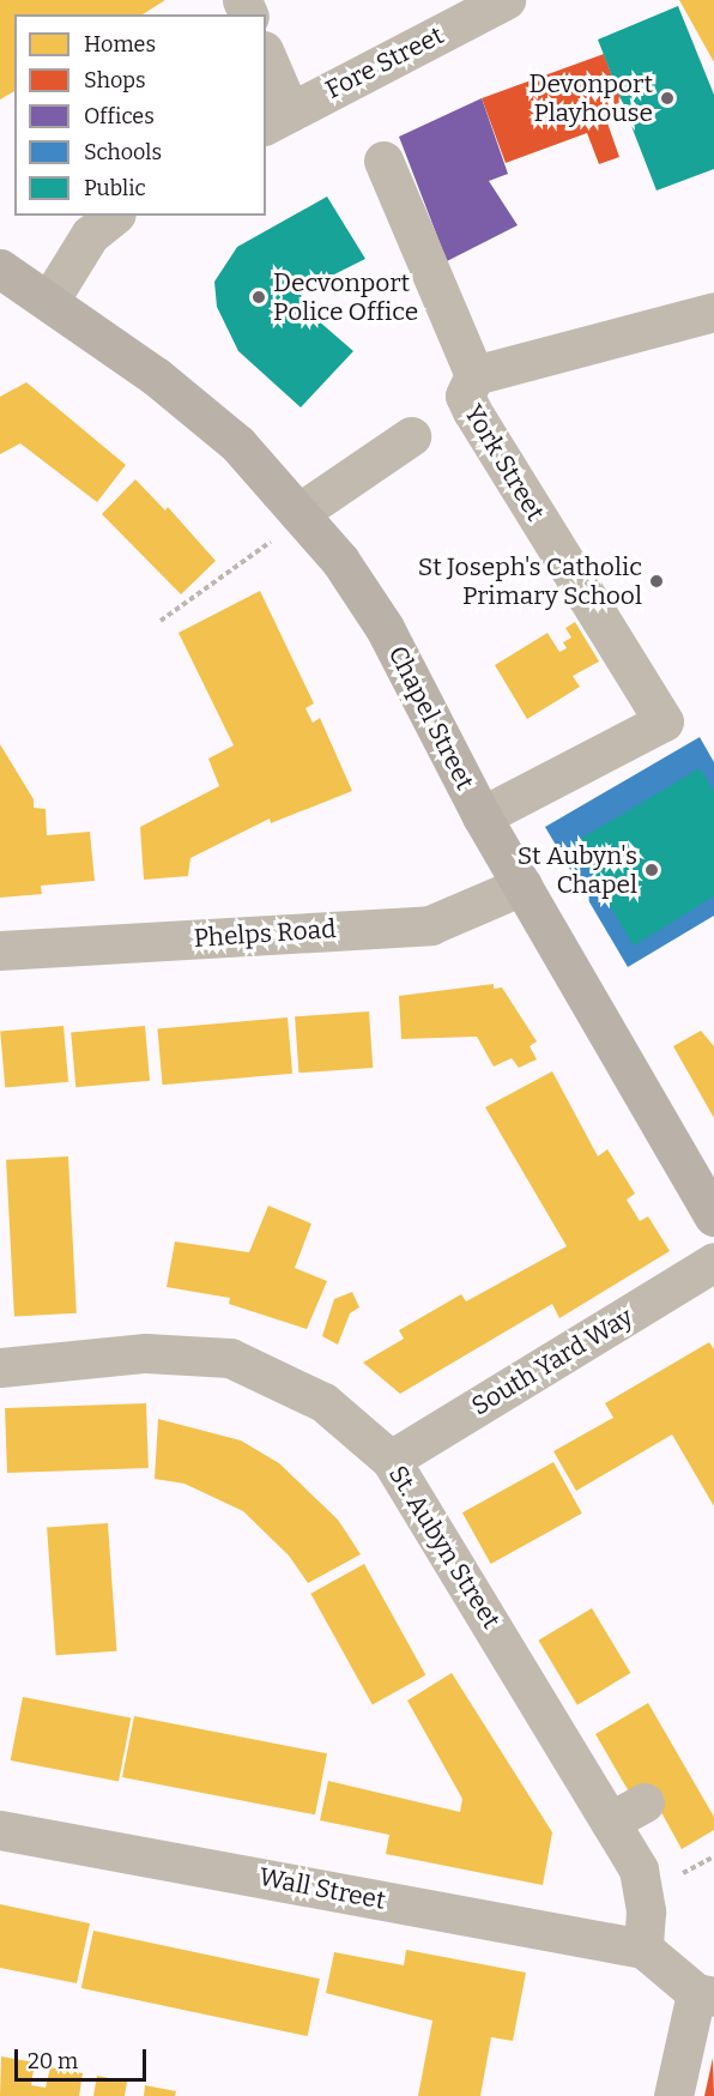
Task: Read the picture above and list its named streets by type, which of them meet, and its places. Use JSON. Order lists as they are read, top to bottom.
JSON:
{
  "streets": {
    "main road": ["Chapel Street"],
    "street": [
      "Fore Street",
      "York Street",
      "Phelps Road",
      "South Yard Way",
      "St. Aubyn Street",
      "Wall Street"
    ]
  },
  "crossings": [
    ["York Street", "Chapel Street"],
    ["Chapel Street", "Phelps Road"],
    ["South Yard Way", "St. Aubyn Street"],
    ["St. Aubyn Street", "Wall Street"]
  ],
  "places": [
    "Devonport Playhouse",
    "Decvonport Police Office",
    "St Joseph's Catholic Primary School",
    "St Aubyn's Chapel"
  ],
  "legend": [
    "Homes",
    "Shops",
    "Offices",
    "Schools",
    "Public"
  ],
  "scale_bar": "20 m"
}
